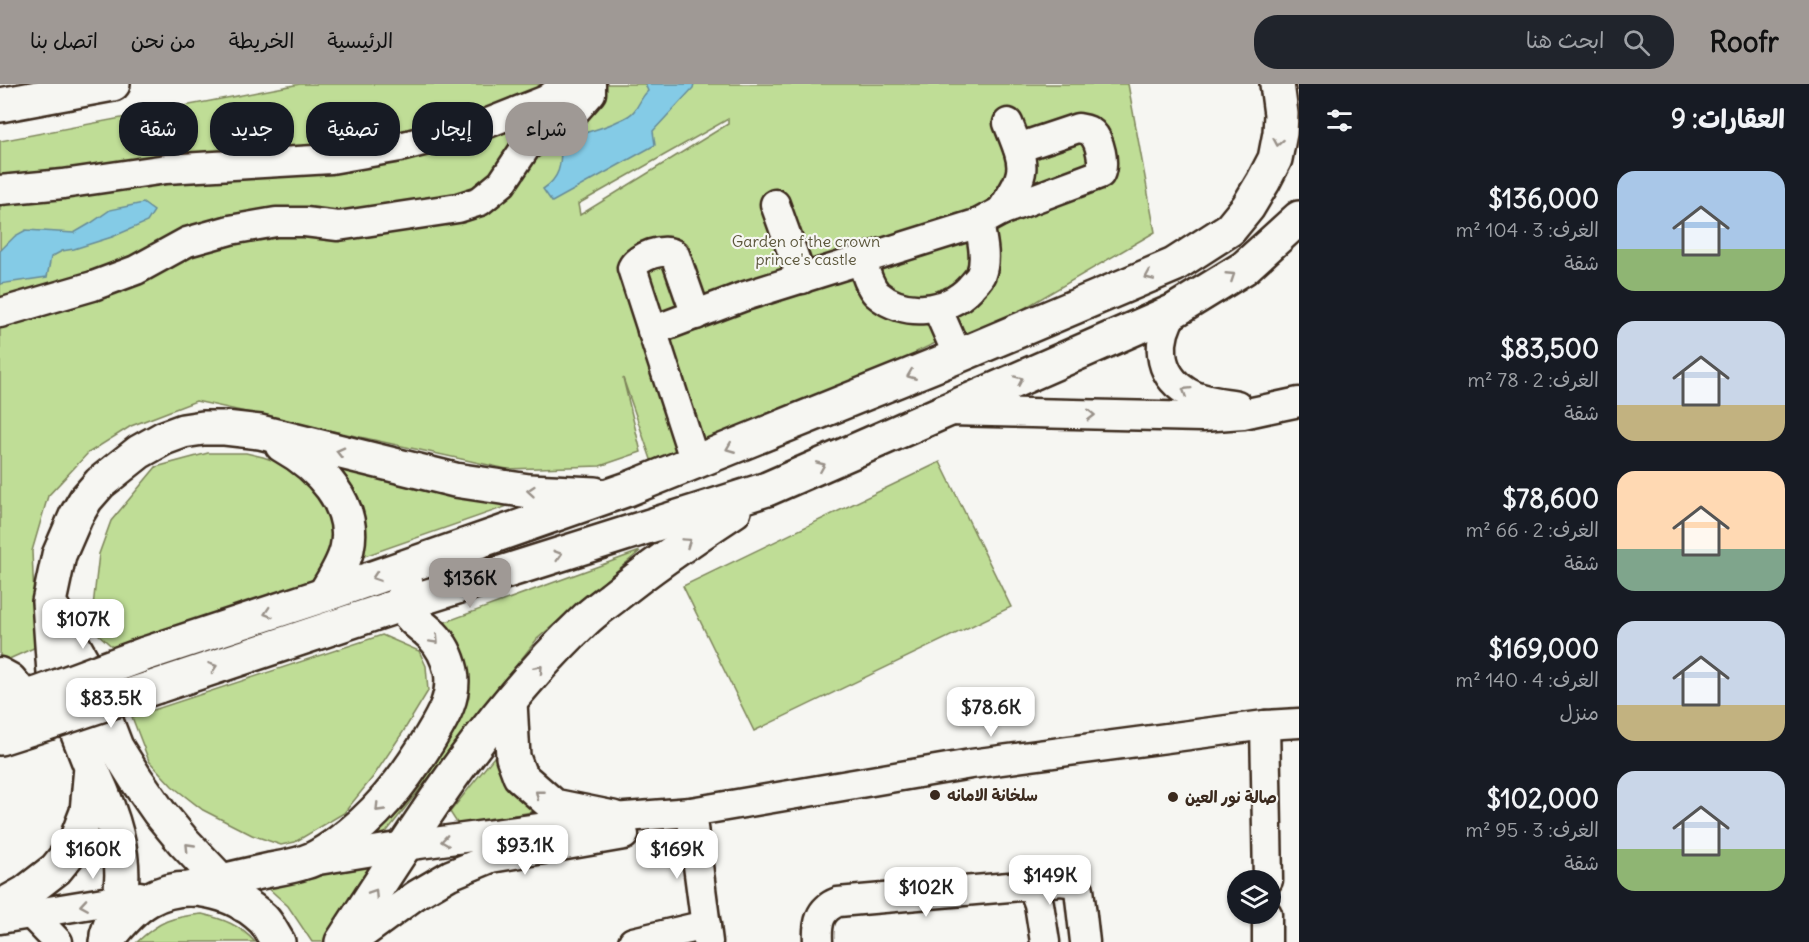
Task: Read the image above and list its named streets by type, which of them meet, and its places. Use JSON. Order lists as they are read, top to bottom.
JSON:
{
  "parks": ["Garden of the crown prince's castle"],
  "places": ["سلخانة الامانه", "صالة نور العين"],
  "page": {
    "header": "Roofr",
    "search": "ابحث هنا",
    "nav": [
      "الرئيسية",
      "الخريطة",
      "من نحن",
      "اتصل بنا"
    ],
    "heading": "العقارات: 9",
    "chip": [
      "شراء",
      "إيجار",
      "تصفية",
      "جديد",
      "شقة"
    ],
    "list": [
      {
        "name": "$136,000",
        "note": "الغرف: 3 · 104 m² · شقة"
      },
      {
        "name": "$83,500",
        "note": "الغرف: 2 · 78 m² · شقة"
      },
      {
        "name": "$78,600",
        "note": "الغرف: 2 · 66 m² · شقة"
      },
      {
        "name": "$169,000",
        "note": "الغرف: 4 · 140 m² · منزل"
      },
      {
        "name": "$102,000",
        "note": "الغرف: 3 · 95 m² · شقة"
      }
    ],
    "price": [
      "$136K",
      "$107K",
      "$83.5K",
      "$78.6K",
      "$93.1K",
      "$160K",
      "$169K",
      "$149K",
      "$102K"
    ]
  }
}
